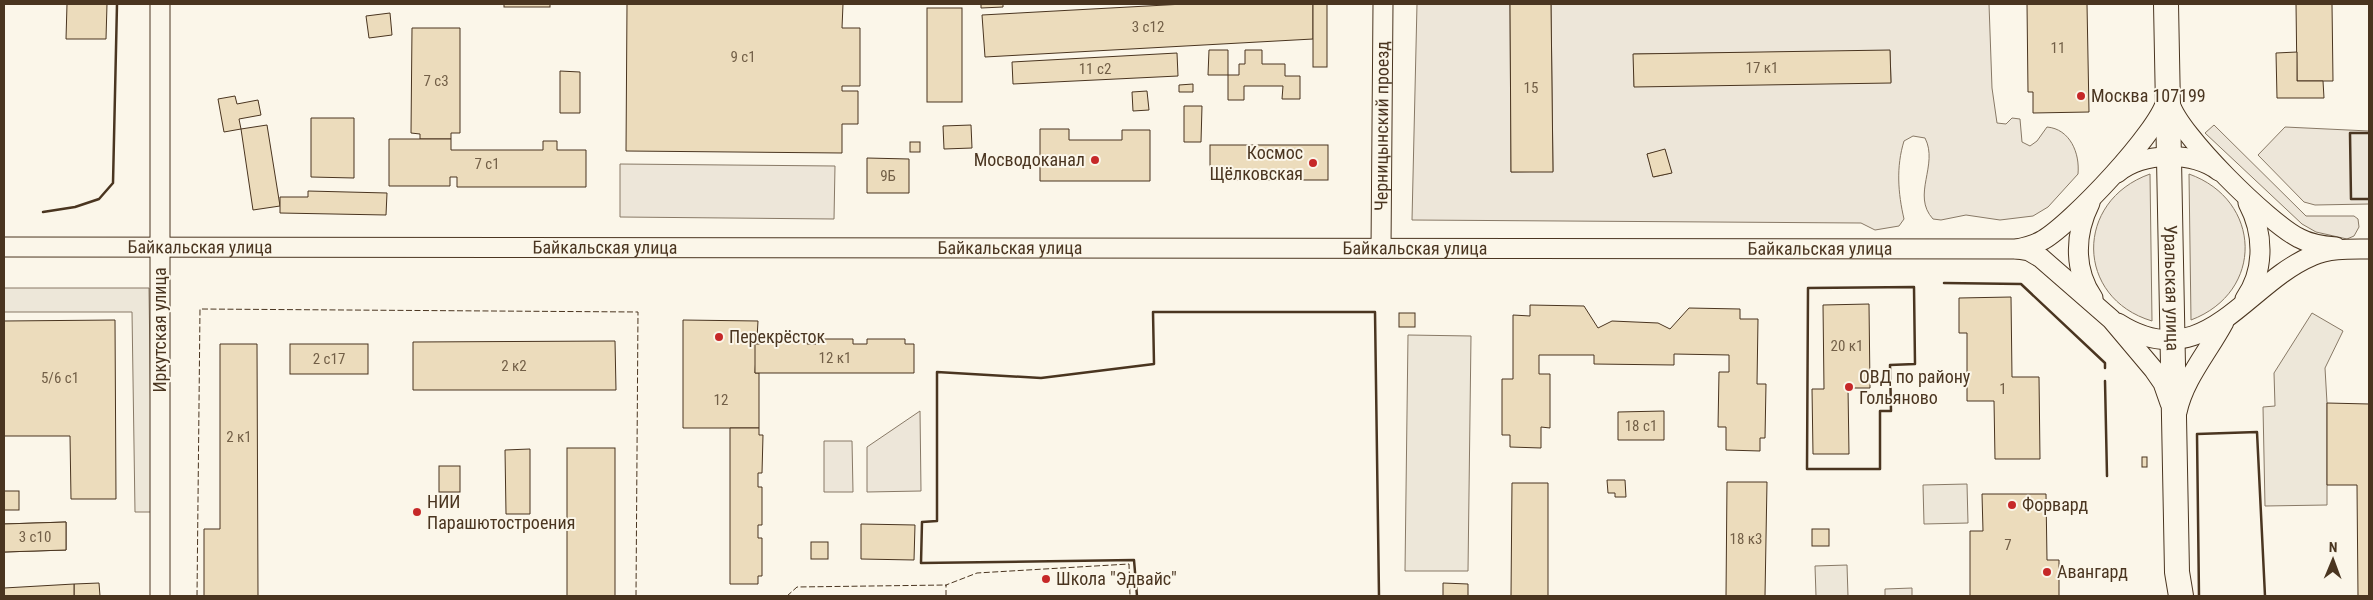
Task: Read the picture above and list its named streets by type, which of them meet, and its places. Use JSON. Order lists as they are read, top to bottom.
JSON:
{
  "streets": {
    "main road": ["Уральская улица"],
    "street": ["Черницынский проезд", "Байкальская улица", "Иркутская улица"]
  },
  "crossings": [
    ["Черницынский проезд", "Байкальская улица"],
    ["Байкальская улица", "Иркутская улица"]
  ],
  "places": [
    "Москва 107199",
    "Мосводоканал",
    "Космос Щёлковская",
    "Перекрёсток",
    "ОВД по району Гольяново",
    "Форвард",
    "НИИ Парашютостроения",
    "Авангард",
    "Школа \"Эдвайс\""
  ],
  "house_numbers": [
    "3 с12",
    "11",
    "9 с1",
    "17 к1",
    "11 с2",
    "7 с3",
    "15",
    "7 с1",
    "9Б",
    "20 к1",
    "12 к1",
    "2 c17",
    "2 к2",
    "5/6 с1",
    "1",
    "12",
    "18 с1",
    "2 к1",
    "3 с10",
    "18 к3",
    "7"
  ],
  "north": "top"
}
